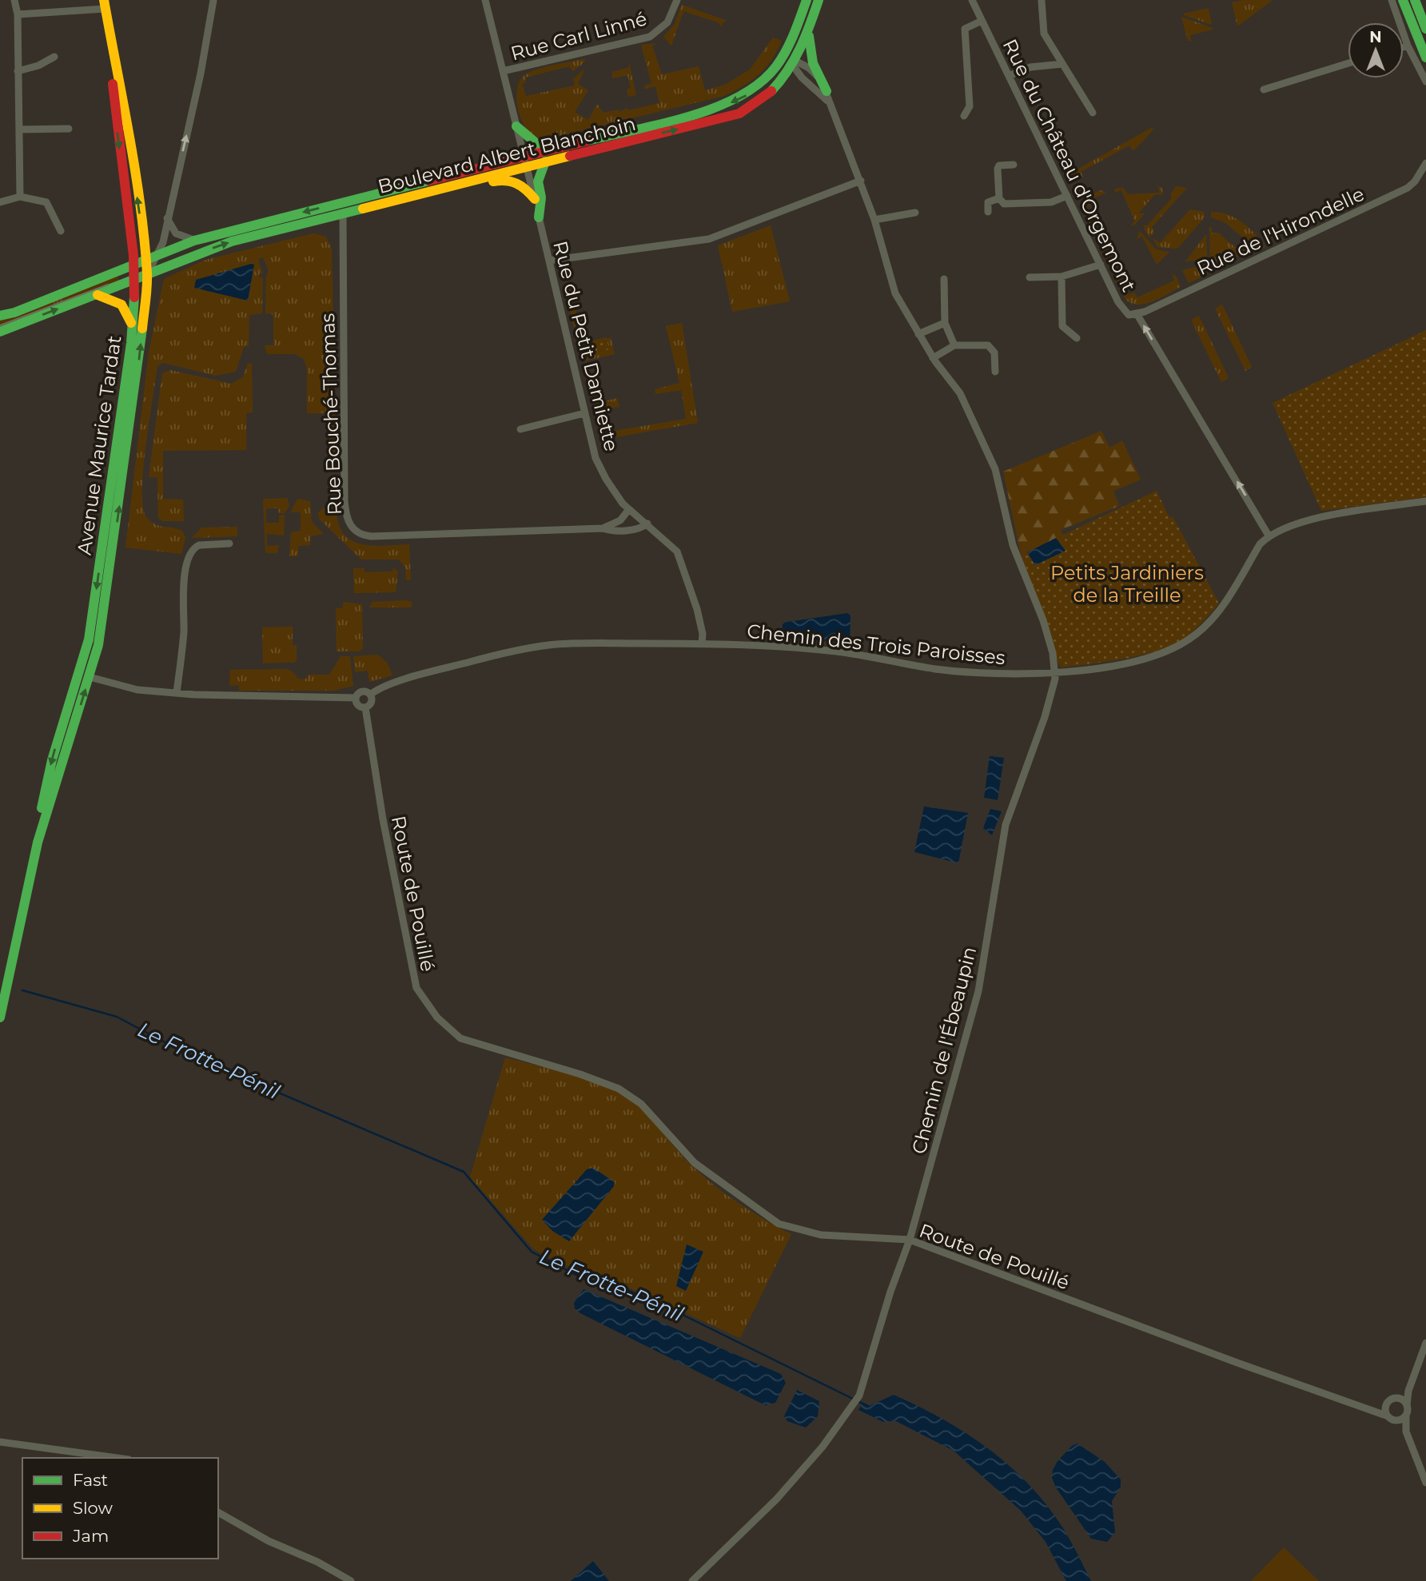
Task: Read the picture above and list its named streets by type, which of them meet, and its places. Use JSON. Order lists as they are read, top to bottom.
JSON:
{
  "streets": {
    "street": [
      "Rue Carl Linné",
      "Boulevard Albert Blanchoin",
      "Rue du Château d'Orgemont",
      "Rue de l'Hirondelle",
      "Rue du Petit Damiette",
      "Rue Bouché-Thomas",
      "Avenue Maurice Tardat",
      "Chemin des Trois Paroisses",
      "Route de Pouillé",
      "Chemin de l'Ébeaupin"
    ]
  },
  "crossings": [
    ["Rue Carl Linné", "Rue du Petit Damiette"],
    ["Boulevard Albert Blanchoin", "Rue du Petit Damiette"],
    ["Boulevard Albert Blanchoin", "Rue Bouché-Thomas"],
    ["Boulevard Albert Blanchoin", "Avenue Maurice Tardat"],
    ["Rue du Château d'Orgemont", "Rue de l'Hirondelle"],
    ["Rue du Château d'Orgemont", "Chemin des Trois Paroisses"],
    ["Rue du Petit Damiette", "Rue Bouché-Thomas"],
    ["Rue du Petit Damiette", "Chemin des Trois Paroisses"],
    ["Chemin des Trois Paroisses", "Route de Pouillé"],
    ["Chemin des Trois Paroisses", "Chemin de l'Ébeaupin"],
    ["Route de Pouillé", "Chemin de l'Ébeaupin"]
  ],
  "one_way": ["Rue du Château d'Orgemont"],
  "water": ["Le Frotte-Pénil"],
  "parks": ["Petits Jardiniers de la Treille"],
  "legend": ["Fast", "Slow", "Jam"],
  "north": "top"
}
